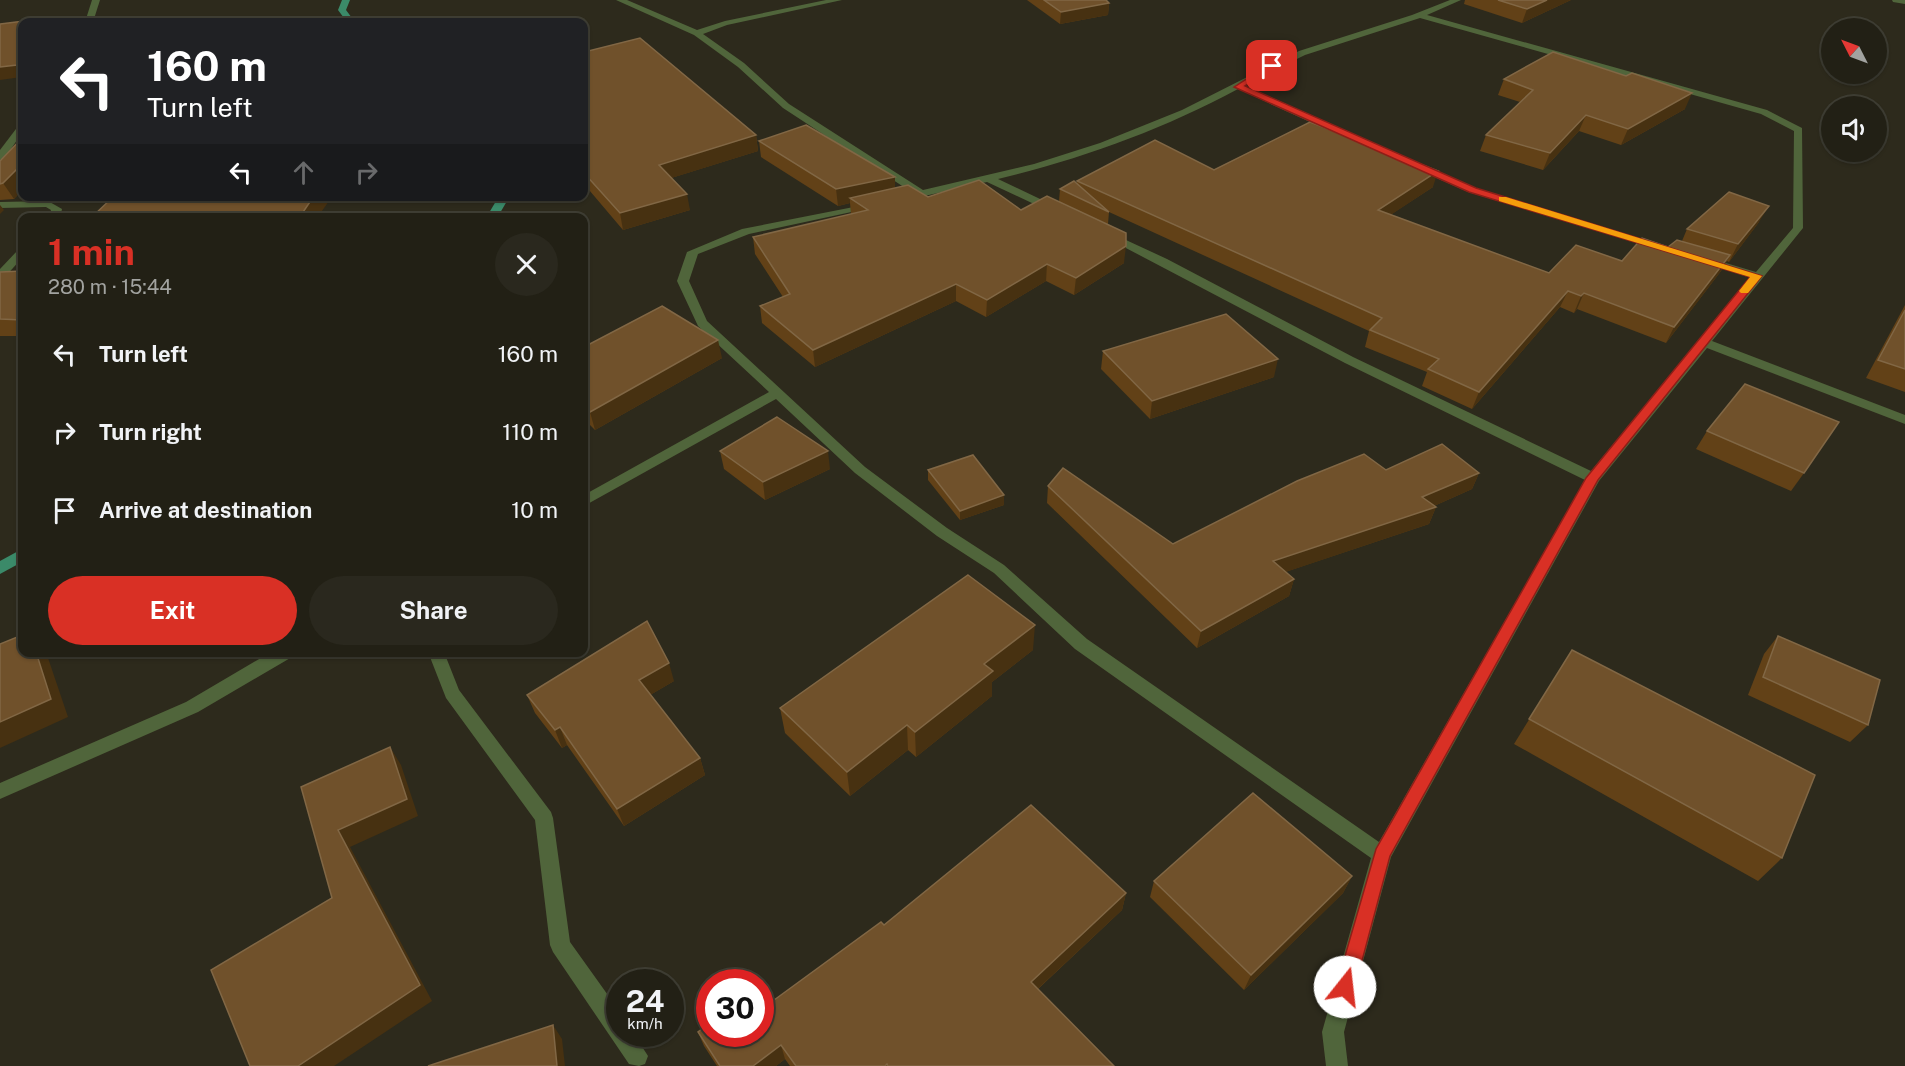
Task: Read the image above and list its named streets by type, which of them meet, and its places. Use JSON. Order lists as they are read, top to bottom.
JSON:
{
  "north": "top left",
  "page": {
    "turn": ["160 m", "Turn left"],
    "heading": ["1 min", "280 m · 15:44"],
    "list": [
      {
        "name": "Turn left",
        "value": "160 m"
      },
      {
        "name": "Turn right",
        "value": "110 m"
      },
      {
        "name": "Arrive at destination",
        "value": "10 m"
      }
    ],
    "buttons": ["Exit", "Share"],
    "speed": "24 km/h",
    "limit": "30"
  }
}
